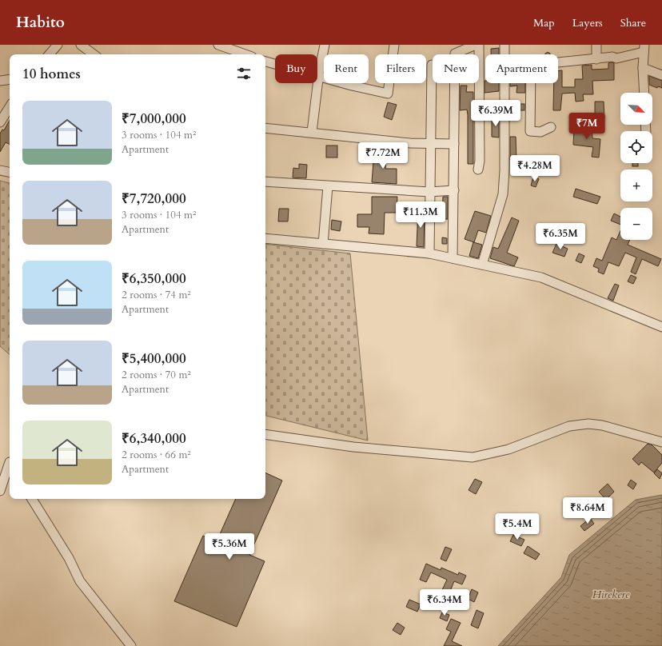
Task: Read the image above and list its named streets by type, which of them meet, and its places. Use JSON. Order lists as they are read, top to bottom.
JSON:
{
  "water": ["Hirekere"],
  "north": "bottom right",
  "page": {
    "header": "Habito",
    "nav": ["Map", "Layers", "Share"],
    "chip": [
      "Buy",
      "Rent",
      "Filters",
      "New",
      "Apartment"
    ],
    "heading": "10 homes",
    "map_buttons": ["+", "−"],
    "list": [
      {
        "name": "₹7,000,000",
        "note": "3 rooms · 104 m² · Apartment"
      },
      {
        "name": "₹7,720,000",
        "note": "3 rooms · 104 m² · Apartment"
      },
      {
        "name": "₹6,350,000",
        "note": "2 rooms · 74 m² · Apartment"
      },
      {
        "name": "₹5,400,000",
        "note": "2 rooms · 70 m² · Apartment"
      },
      {
        "name": "₹6,340,000",
        "note": "2 rooms · 66 m² · Apartment"
      }
    ],
    "price": [
      "₹6.39M",
      "₹7M",
      "₹7.72M",
      "₹4.28M",
      "₹11.3M",
      "₹6.35M",
      "₹8.64M",
      "₹5.4M",
      "₹5.36M",
      "₹6.34M"
    ]
  }
}
